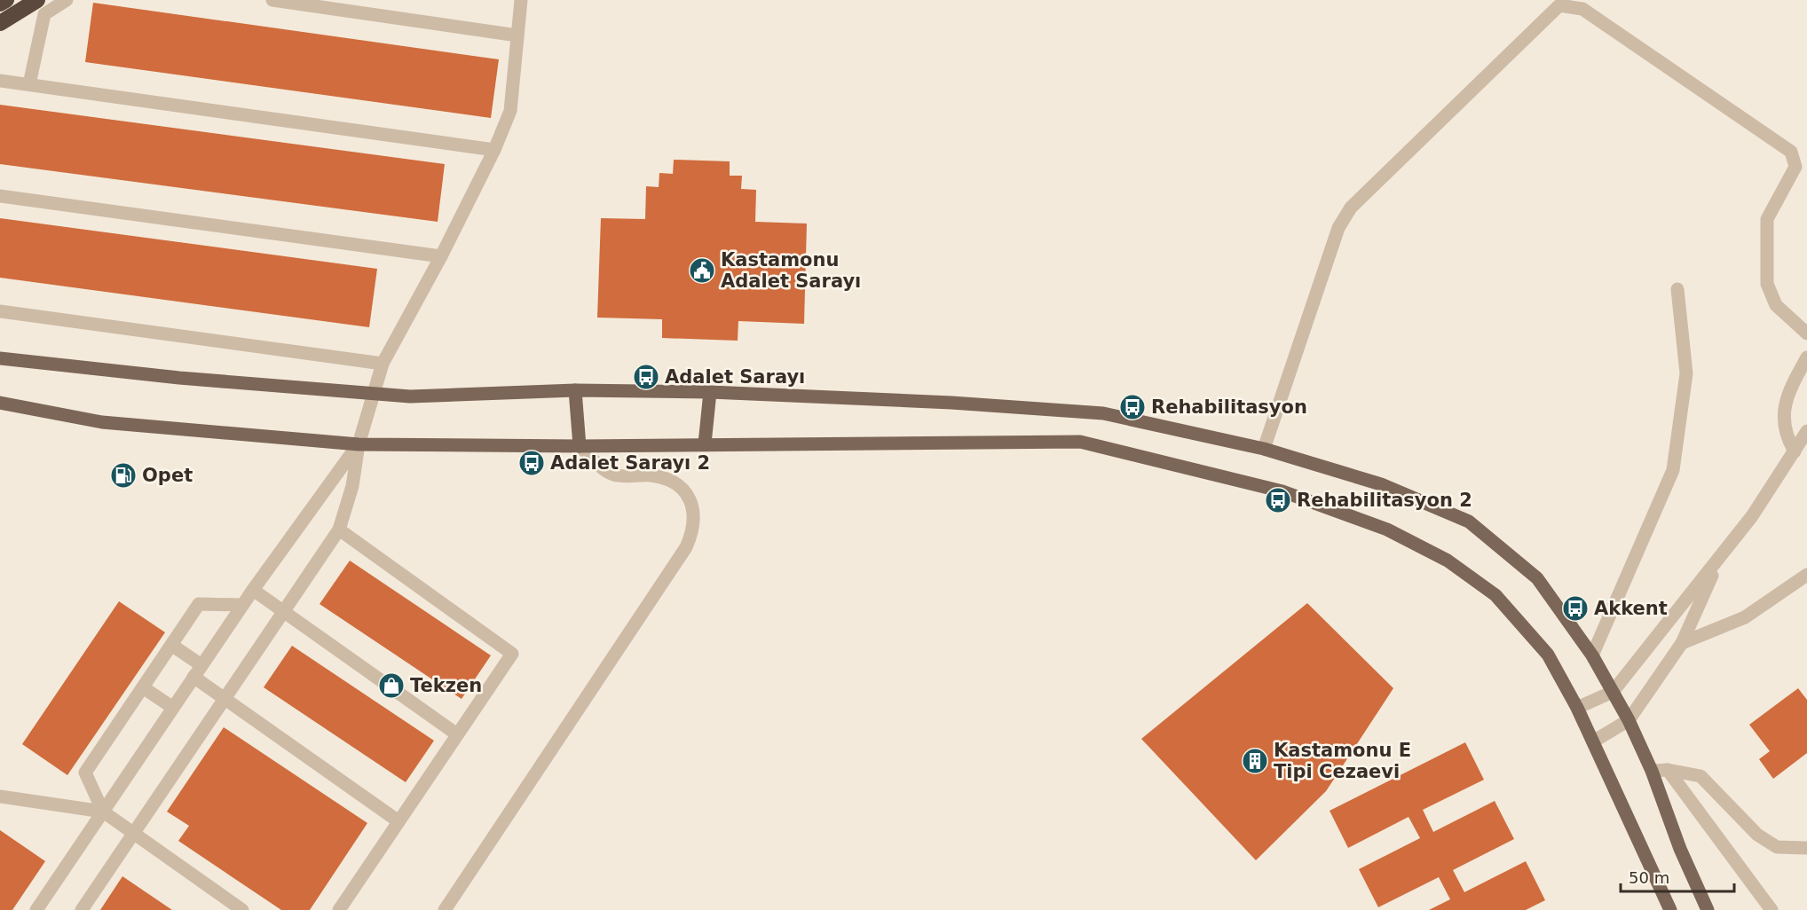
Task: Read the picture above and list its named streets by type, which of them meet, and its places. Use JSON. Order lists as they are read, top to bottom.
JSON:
{
  "places": {
    "public building": ["Kastamonu Adalet Sarayı"],
    "bus stop": [
      "Adalet Sarayı",
      "Rehabilitasyon",
      "Adalet Sarayı 2",
      "Rehabilitasyon 2",
      "Akkent"
    ],
    "fuel station": ["Opet"],
    "shop": ["Tekzen"],
    "building": ["Kastamonu E Tipi Cezaevi"]
  },
  "scale_bar": "50 m"
}
